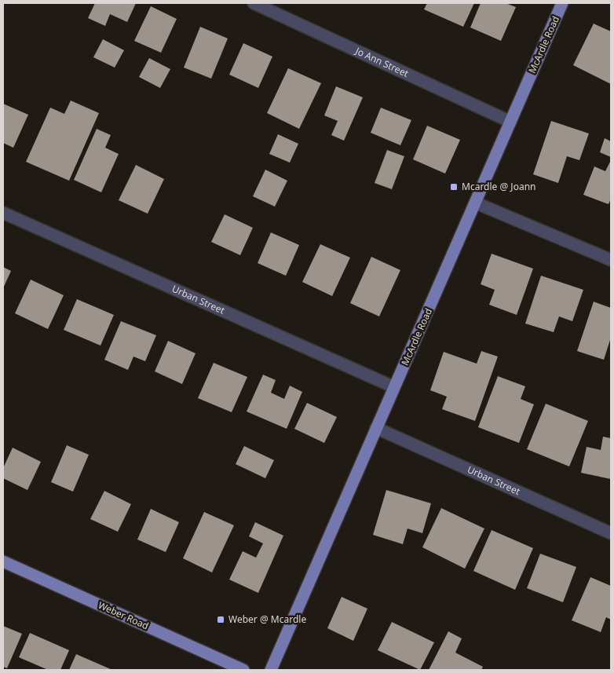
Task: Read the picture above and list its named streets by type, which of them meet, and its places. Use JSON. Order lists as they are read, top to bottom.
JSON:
{
  "streets": {
    "main road": ["McArdle Road", "Weber Road"],
    "street": ["Jo Ann Street", "Urban Street"]
  },
  "crossings": [
    ["McArdle Road", "Jo Ann Street"],
    ["McArdle Road", "Urban Street"]
  ],
  "places": {
    "transit": ["Mcardle @ Joann", "Weber @ Mcardle"]
  }
}
